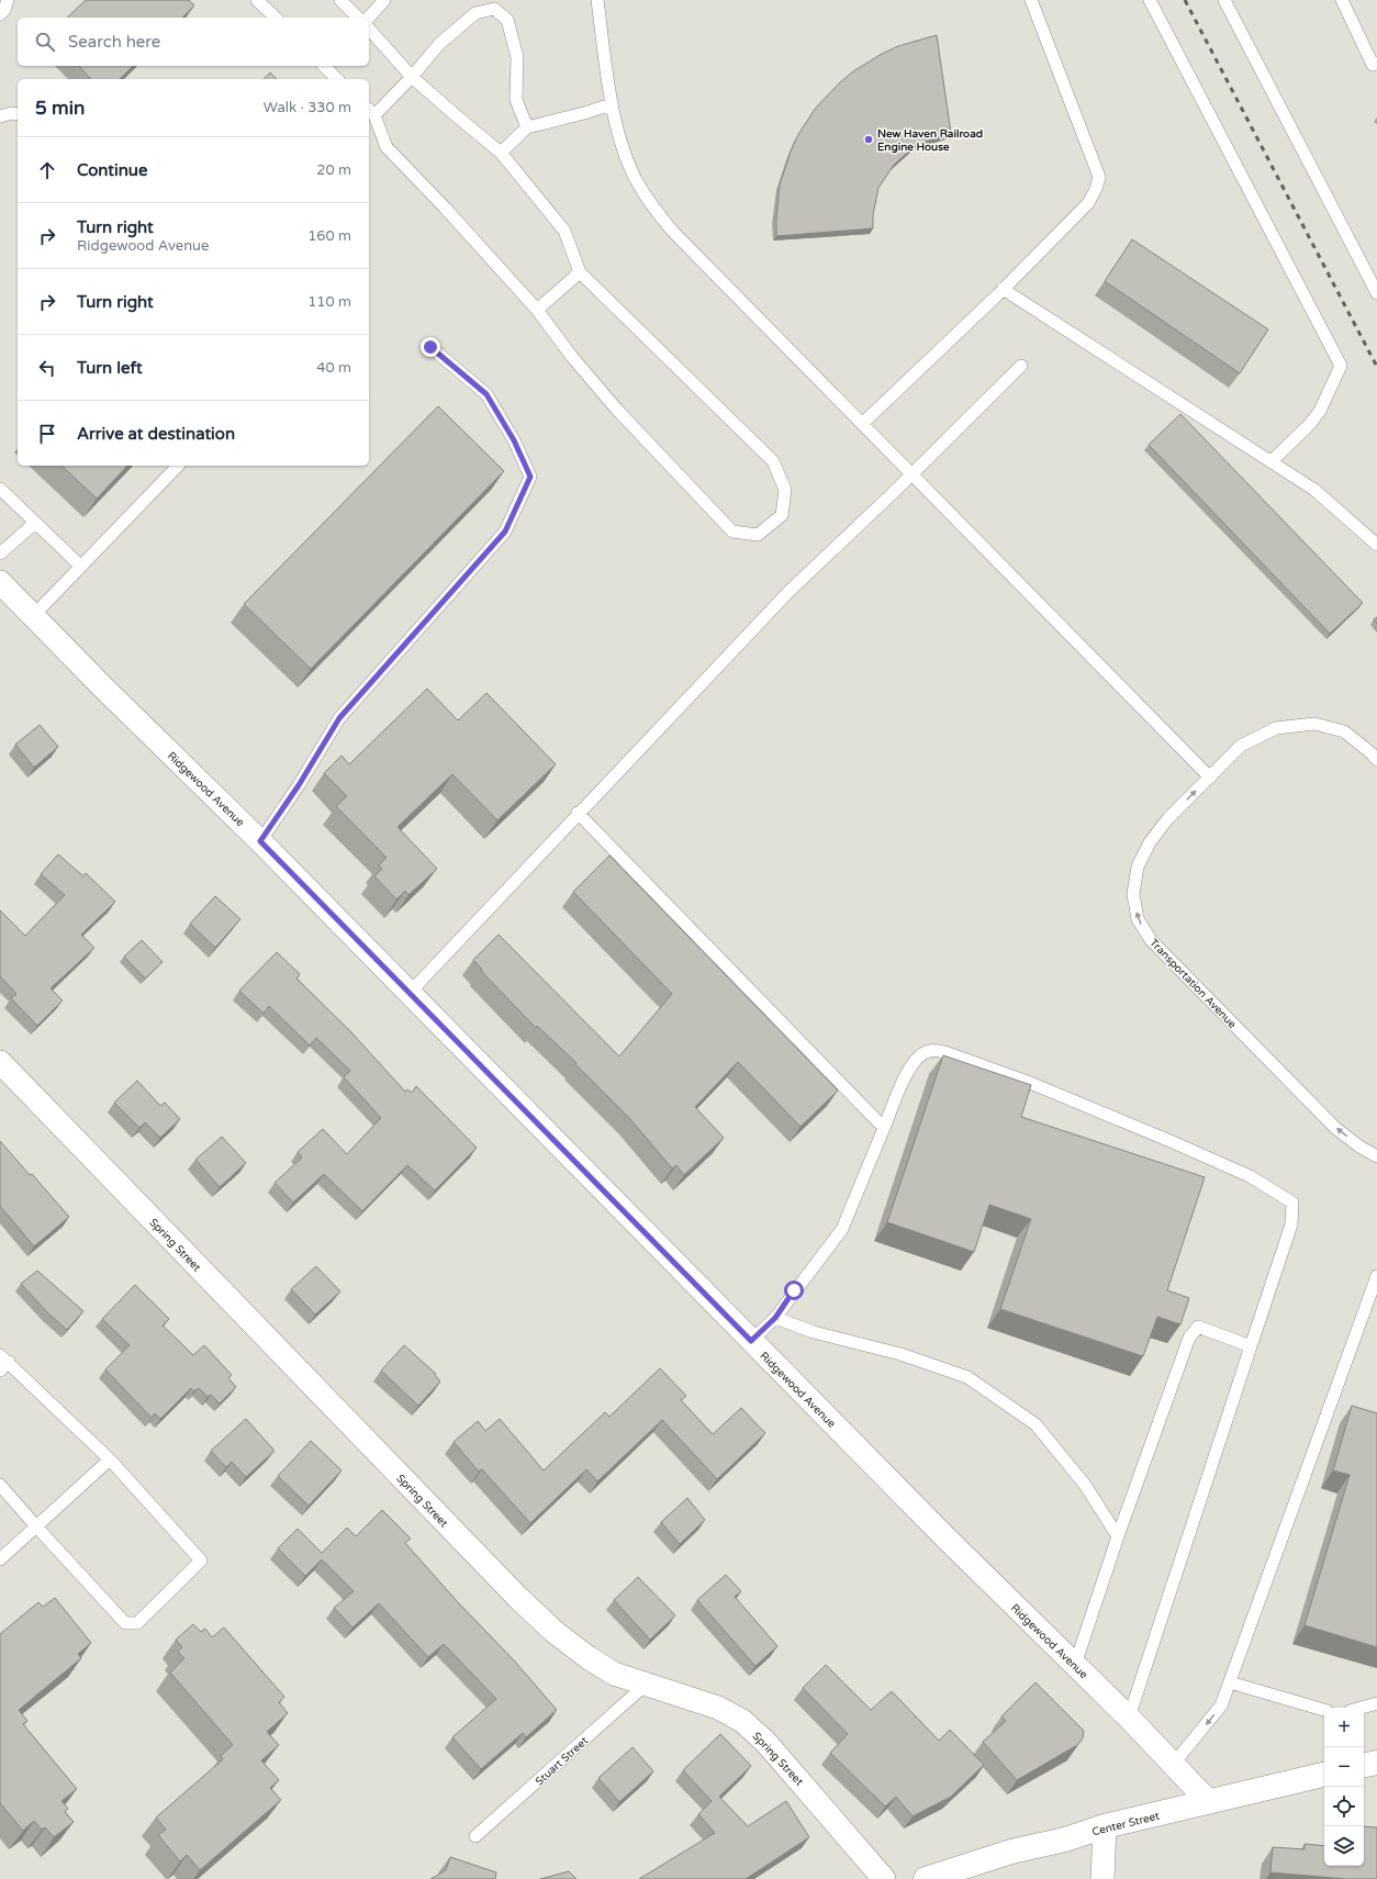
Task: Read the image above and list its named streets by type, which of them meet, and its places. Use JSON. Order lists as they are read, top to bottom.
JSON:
{
  "streets": {
    "main road": ["Center Street"],
    "street": ["Ridgewood Avenue", "Spring Street"],
    "lane": ["Transportation Avenue", "Stuart Street"]
  },
  "crossings": [
    ["Ridgewood Avenue", "Center Street"],
    ["Spring Street", "Stuart Street"]
  ],
  "one_way": ["Transportation Avenue"],
  "places": ["New Haven Railroad Engine House"],
  "page": {
    "search": "Search here",
    "heading": ["5 min", "Walk · 330 m"],
    "list": [
      ["Continue", "20 m"],
      ["Turn right", "Ridgewood Avenue", "160 m"],
      ["Turn right", "110 m"],
      ["Turn left", "40 m"],
      "Arrive at destination"
    ],
    "map_buttons": ["+", "−"]
  }
}
